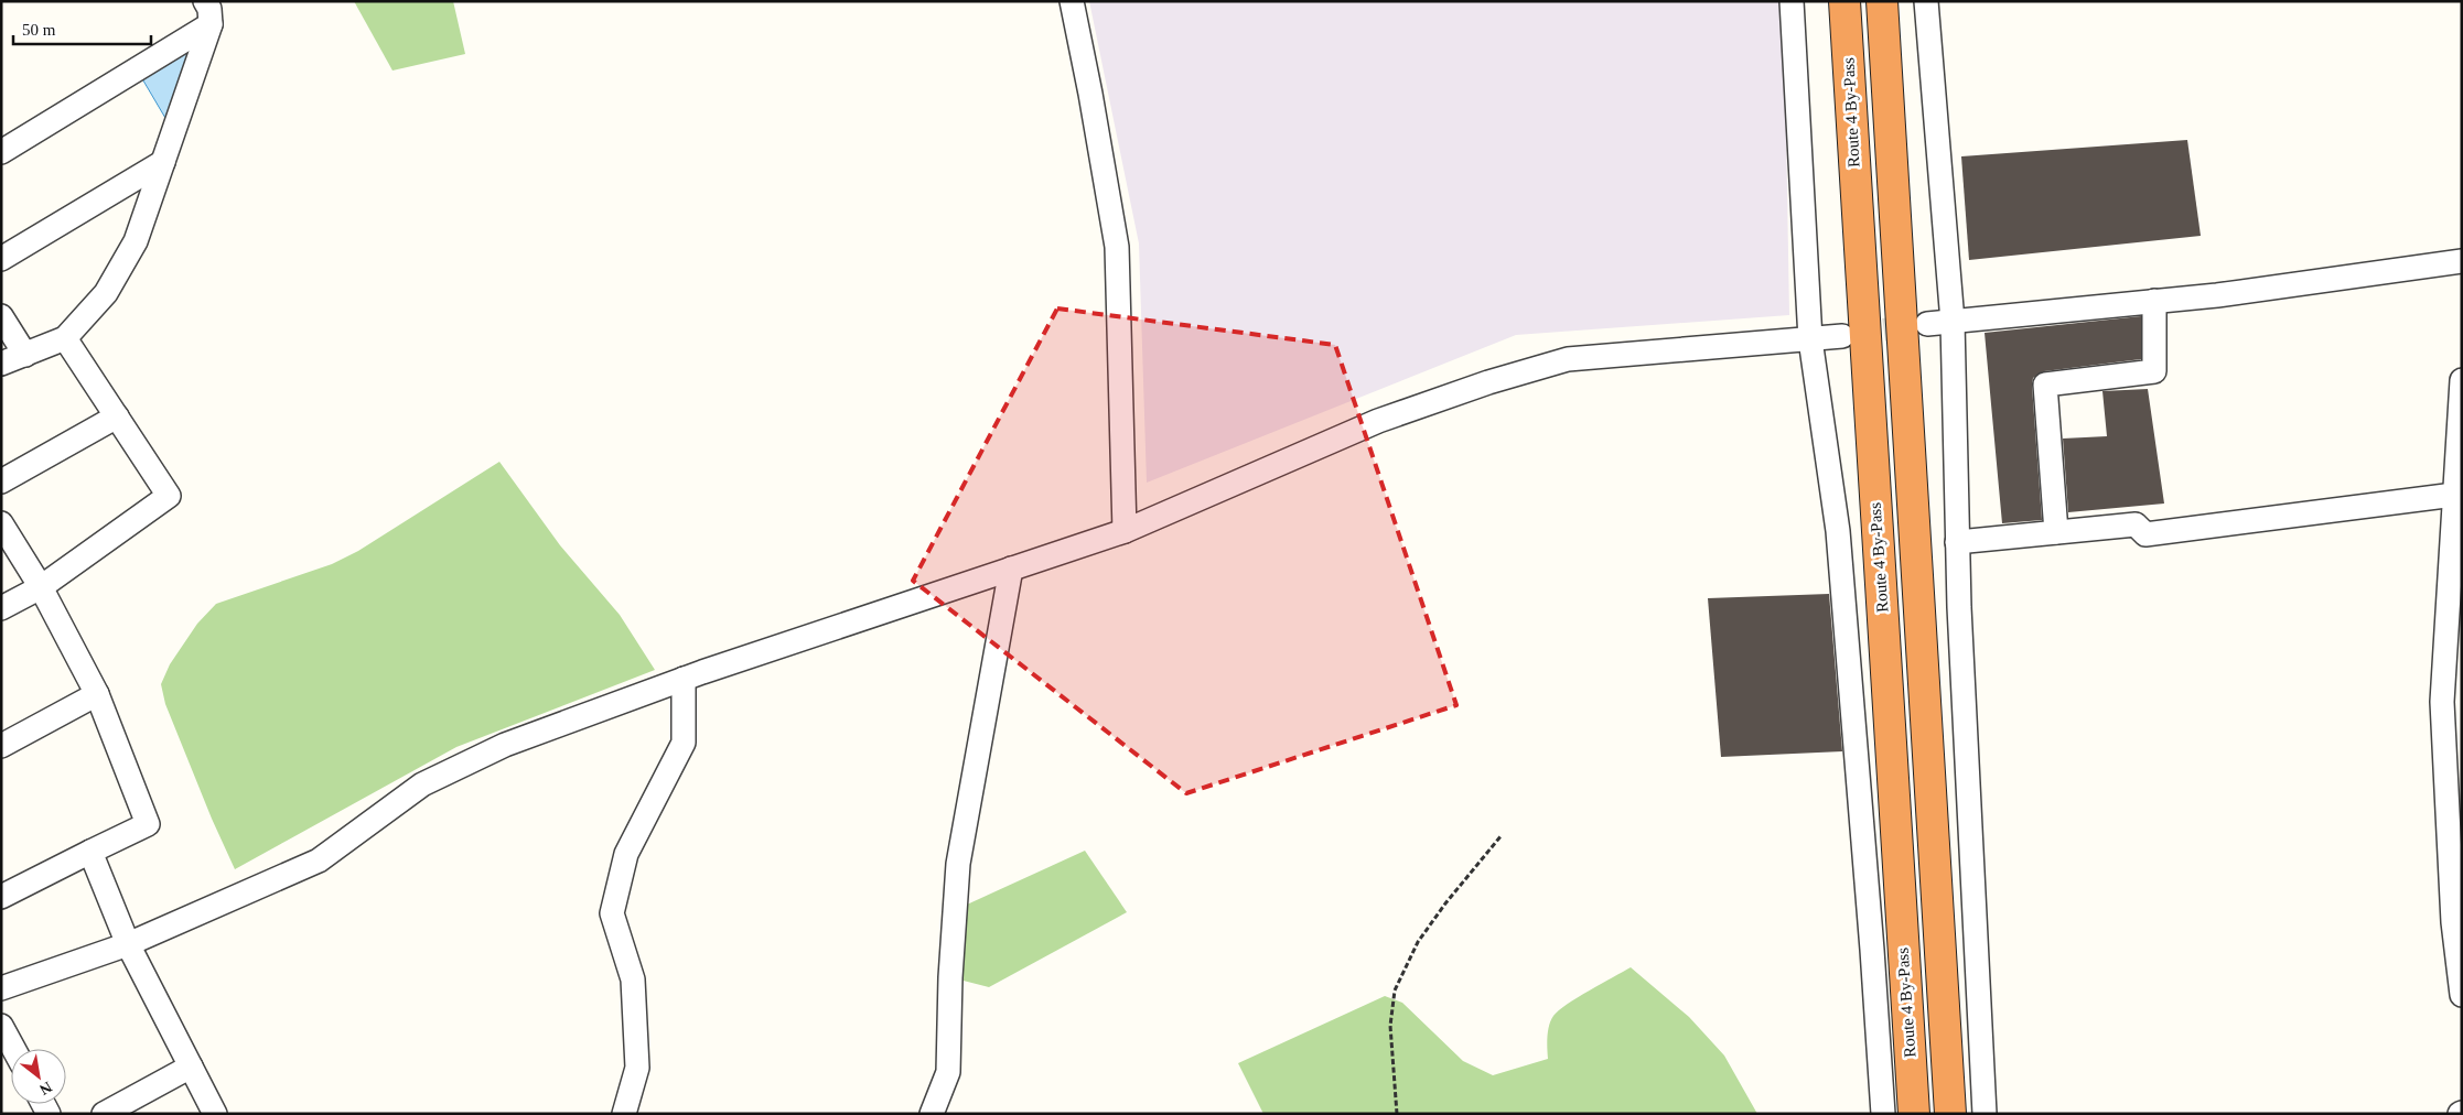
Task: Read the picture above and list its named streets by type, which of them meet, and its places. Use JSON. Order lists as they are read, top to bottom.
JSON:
{
  "streets": {
    "highway": ["Route 4 By-Pass"]
  },
  "scale_bar": "50 m",
  "north": "bottom right"
}
